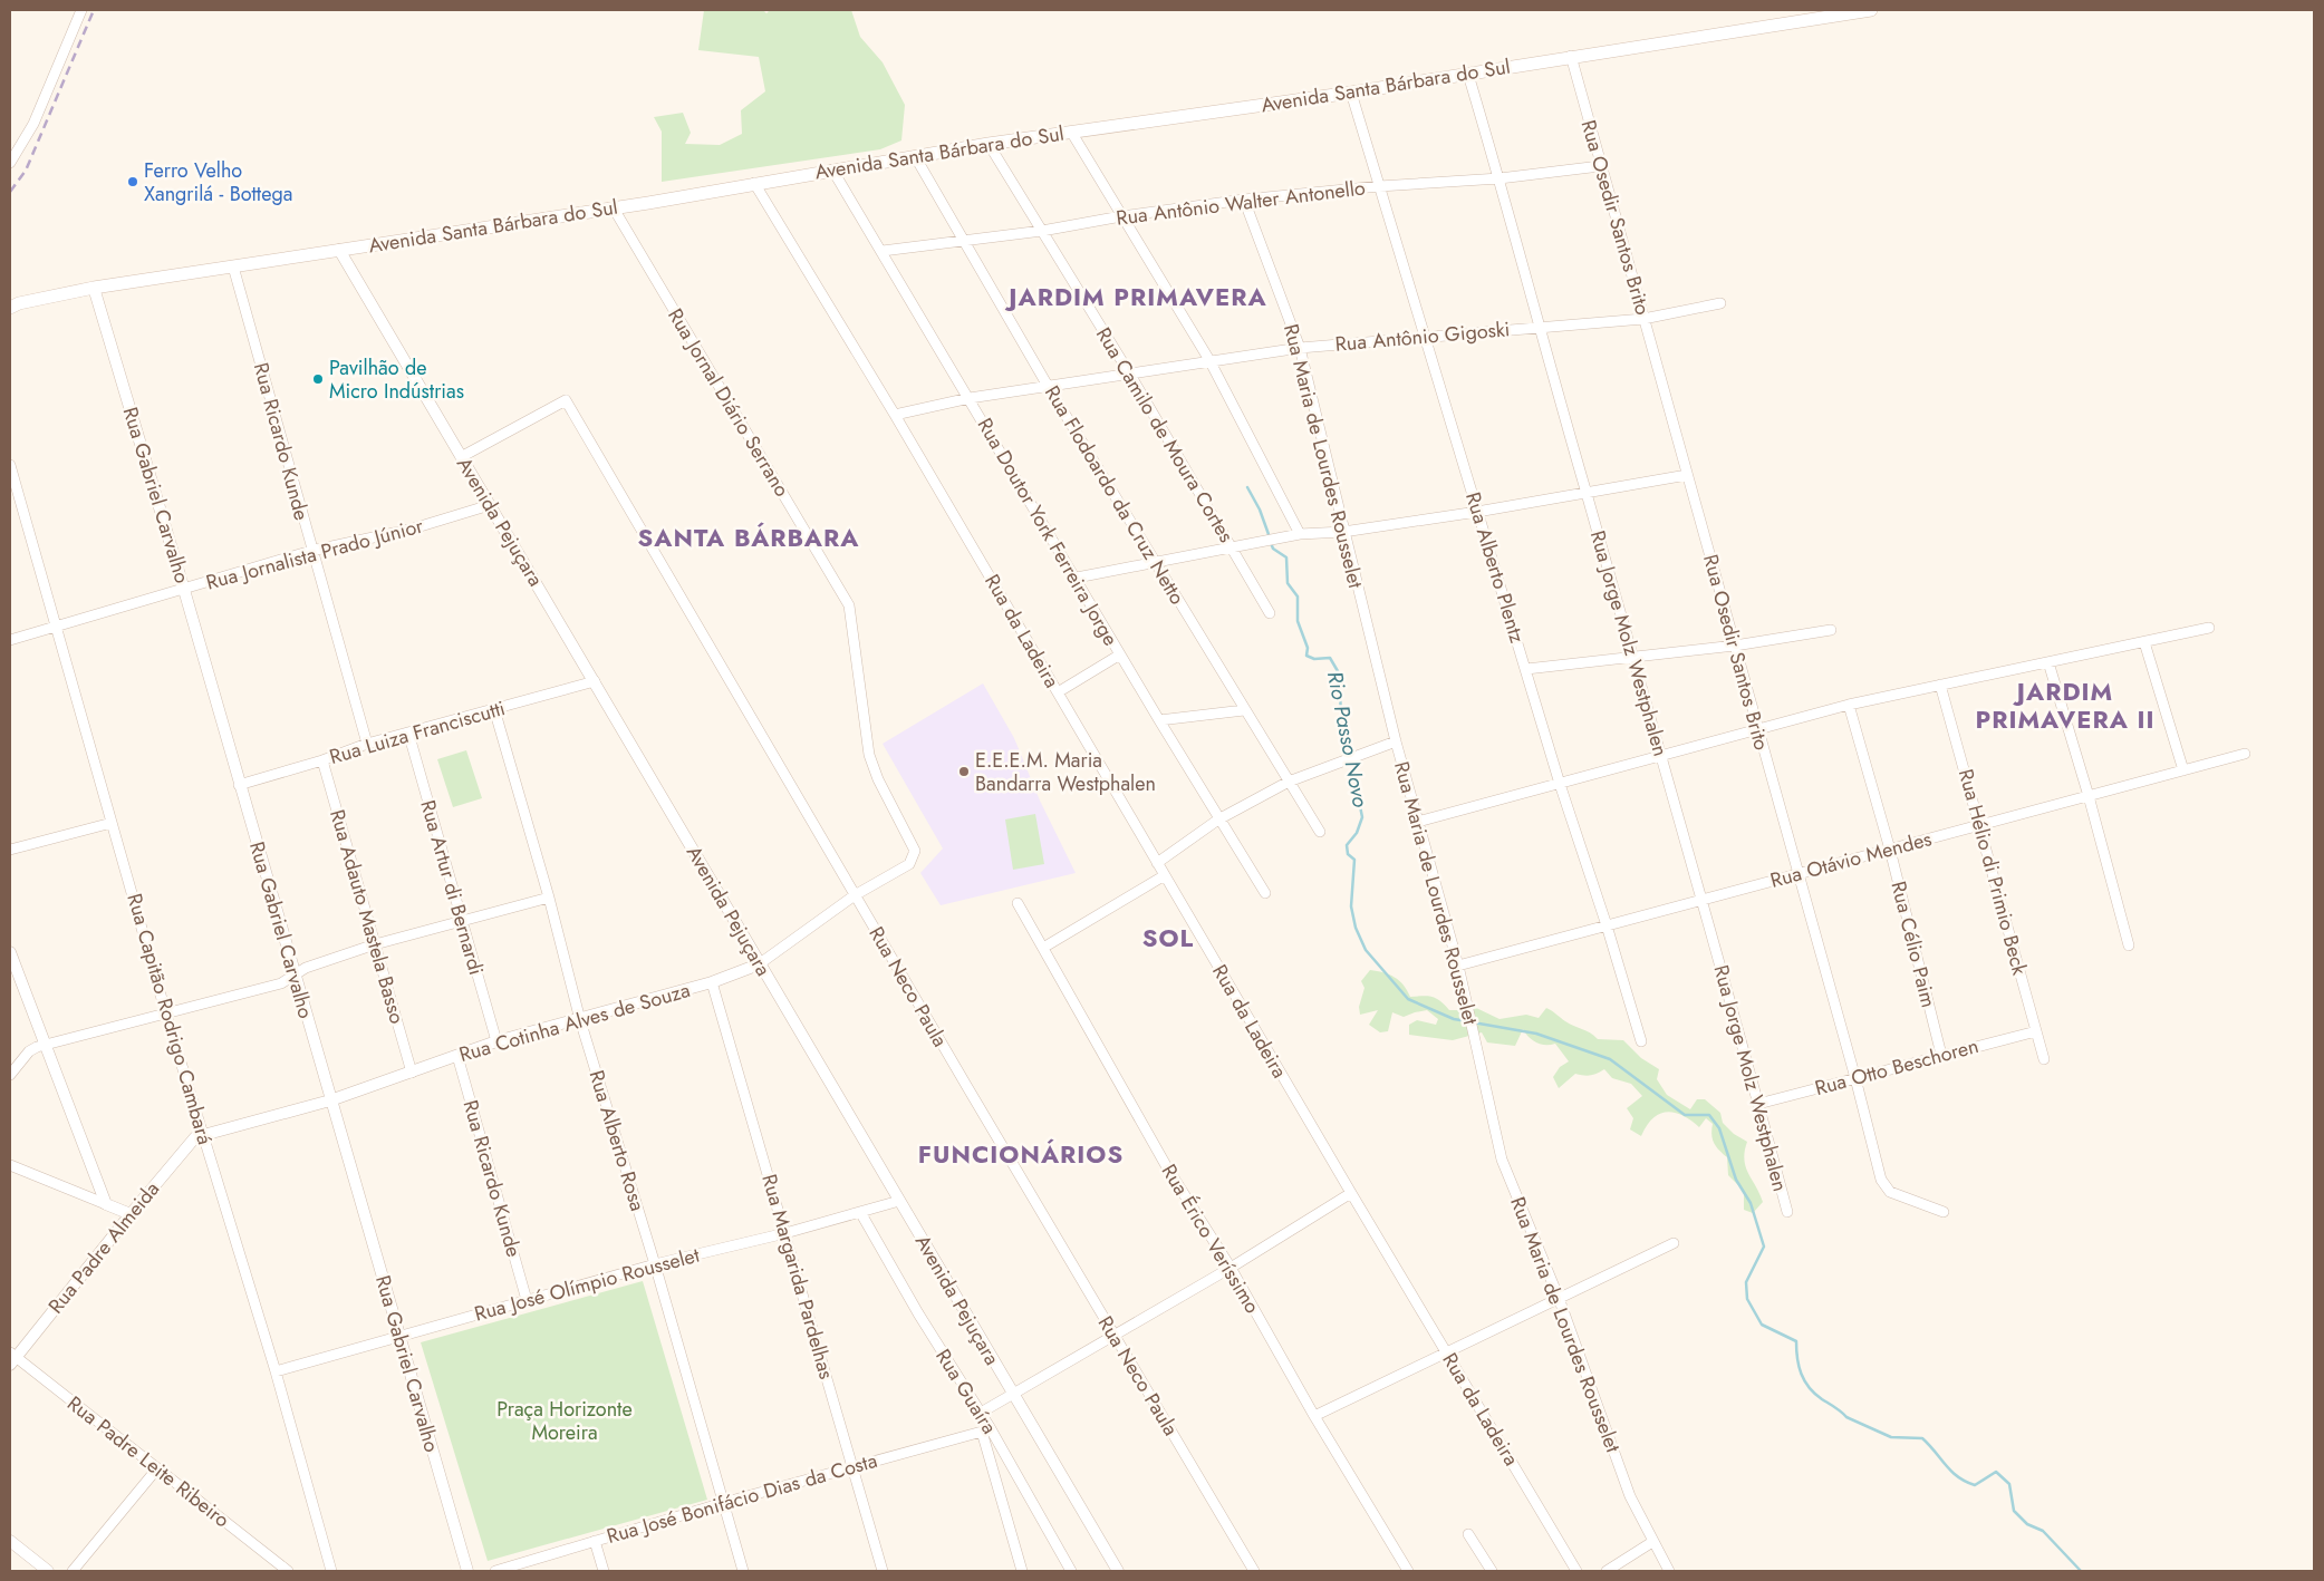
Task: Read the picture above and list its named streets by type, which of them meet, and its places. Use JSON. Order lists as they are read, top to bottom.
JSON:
{
  "streets": {
    "main road": ["Avenida Santa Bárbara do Sul"],
    "street": [
      "Rua Antônio Walter Antonello",
      "Rua Osedir Santos Brito",
      "Rua Antônio Gigoski",
      "Rua Jornal Diário Serrano",
      "Rua Camilo de Moura Cortes",
      "Rua Ricardo Kunde",
      "Rua Maria de Lourdes Rousselet",
      "Rua Gabriel Carvalho",
      "Rua Flodoardo da Cruz Netto",
      "Avenida Pejuçara",
      "Rua Doutor York Ferreira Jorge",
      "Rua Jornalista Prado Júnior",
      "Rua Alberto Plentz",
      "Rua da Ladeira",
      "Rua Jorge Molz Westphalen",
      "Rua Luiza Franciscutti",
      "Rua Otávio Mendes",
      "Rua Hélio di Primio Beck",
      "Rua Artur di Bernardi",
      "Rua Adauto Mastela Basso",
      "Rua Célio Paim",
      "Rua Neco Paula",
      "Rua Capitão Rodrigo Cambará",
      "Rua Cotinha Alves de Souza",
      "Rua Otto Beschoren",
      "Rua Alberto Rosa",
      "Rua Érico Veríssimo",
      "Rua Padre Almeida",
      "Rua Margarida Pardelhas",
      "Rua José Olímpio Rousselet",
      "Rua Guaíra",
      "Rua Padre Leite Ribeiro",
      "Rua José Bonifácio Dias da Costa"
    ]
  },
  "crossings": [
    ["Avenida Santa Bárbara do Sul", "Rua Osedir Santos Brito"],
    ["Avenida Santa Bárbara do Sul", "Rua Jornal Diário Serrano"],
    ["Avenida Santa Bárbara do Sul", "Rua Camilo de Moura Cortes"],
    ["Avenida Santa Bárbara do Sul", "Rua Ricardo Kunde"],
    ["Avenida Santa Bárbara do Sul", "Rua Gabriel Carvalho"],
    ["Avenida Santa Bárbara do Sul", "Rua Flodoardo da Cruz Netto"],
    ["Avenida Santa Bárbara do Sul", "Avenida Pejuçara"],
    ["Avenida Santa Bárbara do Sul", "Rua Doutor York Ferreira Jorge"],
    ["Avenida Santa Bárbara do Sul", "Rua Alberto Plentz"],
    ["Avenida Santa Bárbara do Sul", "Rua da Ladeira"],
    ["Avenida Santa Bárbara do Sul", "Rua Jorge Molz Westphalen"],
    ["Rua Antônio Walter Antonello", "Rua Osedir Santos Brito"],
    ["Rua Antônio Walter Antonello", "Rua Camilo de Moura Cortes"],
    ["Rua Antônio Walter Antonello", "Rua Maria de Lourdes Rousselet"],
    ["Rua Antônio Walter Antonello", "Rua Flodoardo da Cruz Netto"],
    ["Rua Antônio Walter Antonello", "Rua Doutor York Ferreira Jorge"],
    ["Rua Antônio Walter Antonello", "Rua Alberto Plentz"],
    ["Rua Antônio Walter Antonello", "Rua Jorge Molz Westphalen"],
    ["Rua Osedir Santos Brito", "Rua Antônio Gigoski"],
    ["Rua Osedir Santos Brito", "Rua Otávio Mendes"],
    ["Rua Osedir Santos Brito", "Rua Otto Beschoren"],
    ["Rua Antônio Gigoski", "Rua Camilo de Moura Cortes"],
    ["Rua Antônio Gigoski", "Rua Maria de Lourdes Rousselet"],
    ["Rua Antônio Gigoski", "Rua Flodoardo da Cruz Netto"],
    ["Rua Antônio Gigoski", "Rua Doutor York Ferreira Jorge"],
    ["Rua Antônio Gigoski", "Rua Alberto Plentz"],
    ["Rua Antônio Gigoski", "Rua da Ladeira"],
    ["Rua Antônio Gigoski", "Rua Jorge Molz Westphalen"],
    ["Rua Jornal Diário Serrano", "Rua Cotinha Alves de Souza"],
    ["Rua Ricardo Kunde", "Rua Jornalista Prado Júnior"],
    ["Rua Ricardo Kunde", "Rua Luiza Franciscutti"],
    ["Rua Ricardo Kunde", "Rua Cotinha Alves de Souza"],
    ["Rua Ricardo Kunde", "Rua José Olímpio Rousselet"],
    ["Rua Maria de Lourdes Rousselet", "Rua Otávio Mendes"],
    ["Rua Gabriel Carvalho", "Rua Jornalista Prado Júnior"],
    ["Rua Gabriel Carvalho", "Rua Luiza Franciscutti"],
    ["Rua Gabriel Carvalho", "Rua Cotinha Alves de Souza"],
    ["Rua Gabriel Carvalho", "Rua José Olímpio Rousselet"],
    ["Avenida Pejuçara", "Rua Jornalista Prado Júnior"],
    ["Avenida Pejuçara", "Rua Luiza Franciscutti"],
    ["Avenida Pejuçara", "Rua Neco Paula"],
    ["Avenida Pejuçara", "Rua Cotinha Alves de Souza"],
    ["Avenida Pejuçara", "Rua José Olímpio Rousselet"],
    ["Rua Jornalista Prado Júnior", "Rua Capitão Rodrigo Cambará"],
    ["Rua Alberto Plentz", "Rua Otávio Mendes"],
    ["Rua Jorge Molz Westphalen", "Rua Otávio Mendes"],
    ["Rua Jorge Molz Westphalen", "Rua Otto Beschoren"],
    ["Rua Luiza Franciscutti", "Rua Artur di Bernardi"],
    ["Rua Luiza Franciscutti", "Rua Adauto Mastela Basso"],
    ["Rua Luiza Franciscutti", "Rua Alberto Rosa"],
    ["Rua Otávio Mendes", "Rua Hélio di Primio Beck"],
    ["Rua Otávio Mendes", "Rua Célio Paim"],
    ["Rua Hélio di Primio Beck", "Rua Otto Beschoren"],
    ["Rua Artur di Bernardi", "Rua Cotinha Alves de Souza"],
    ["Rua Adauto Mastela Basso", "Rua Cotinha Alves de Souza"],
    ["Rua Célio Paim", "Rua Otto Beschoren"],
    ["Rua Neco Paula", "Rua Cotinha Alves de Souza"],
    ["Rua Capitão Rodrigo Cambará", "Rua Cotinha Alves de Souza"],
    ["Rua Capitão Rodrigo Cambará", "Rua Padre Almeida"],
    ["Rua Capitão Rodrigo Cambará", "Rua José Olímpio Rousselet"],
    ["Rua Cotinha Alves de Souza", "Rua Alberto Rosa"],
    ["Rua Cotinha Alves de Souza", "Rua Padre Almeida"],
    ["Rua Cotinha Alves de Souza", "Rua Margarida Pardelhas"],
    ["Rua Alberto Rosa", "Rua José Olímpio Rousselet"],
    ["Rua Alberto Rosa", "Rua José Bonifácio Dias da Costa"],
    ["Rua Padre Almeida", "Rua Padre Leite Ribeiro"],
    ["Rua Margarida Pardelhas", "Rua José Olímpio Rousselet"],
    ["Rua Margarida Pardelhas", "Rua José Bonifácio Dias da Costa"],
    ["Rua José Olímpio Rousselet", "Rua Guaíra"],
    ["Rua Guaíra", "Rua José Bonifácio Dias da Costa"]
  ],
  "districts": [
    "JARDIM PRIMAVERA",
    "SANTA BÁRBARA",
    "JARDIM PRIMAVERA II",
    "SOL",
    "FUNCIONÁRIOS"
  ],
  "water": ["Rio Passo Novo"],
  "parks": ["Praça Horizonte Moreira"],
  "places": ["Ferro Velho Xangrilá - Bottega", "Pavilhão de Micro Indústrias", "E.E.E.M. Maria Bandarra Westphalen"]
}
